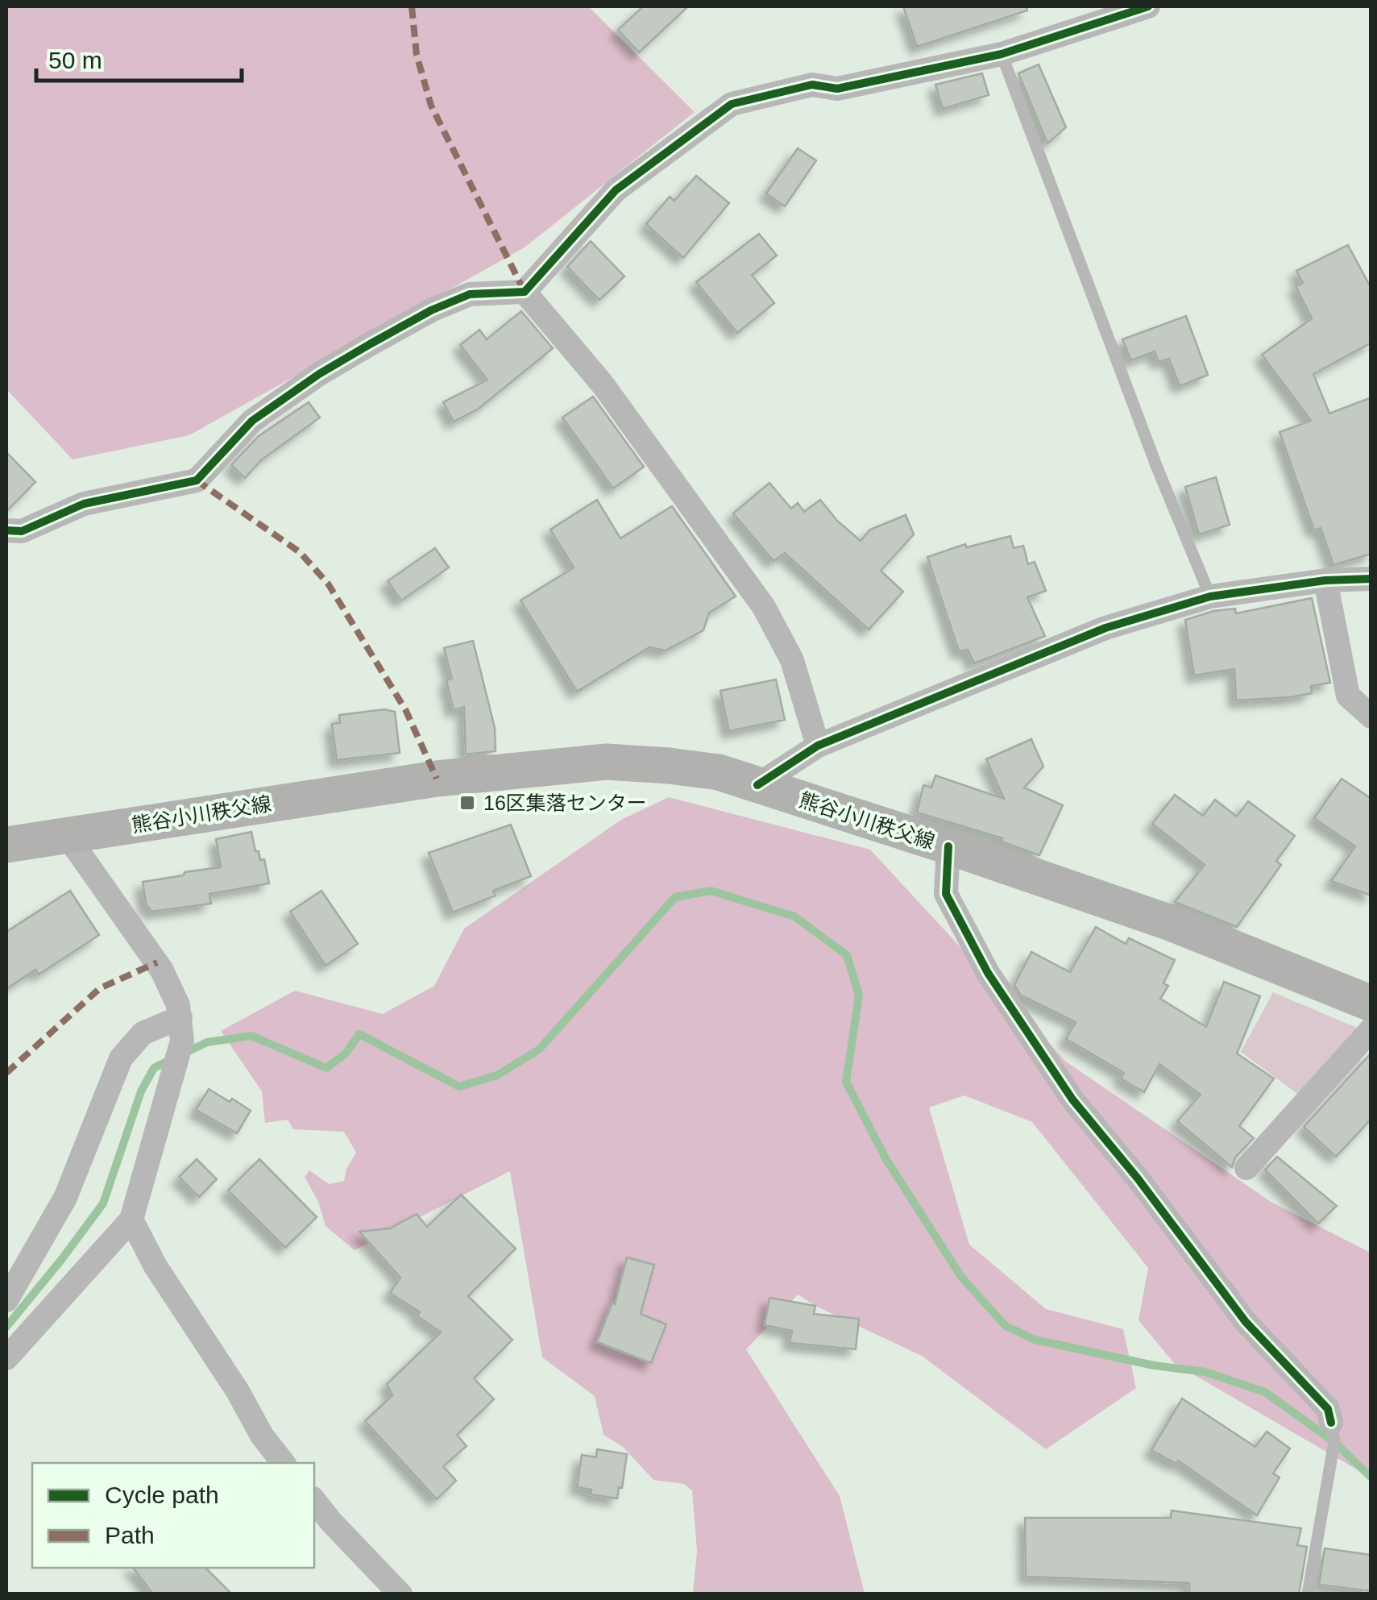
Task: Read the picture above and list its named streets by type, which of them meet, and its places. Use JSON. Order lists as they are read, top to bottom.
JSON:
{
  "streets": {
    "main road": ["熊谷小川秩父線"]
  },
  "places": {
    "transit": ["16区集落センター"]
  },
  "legend": ["Cycle path", "Path"],
  "scale_bar": "50 m"
}
